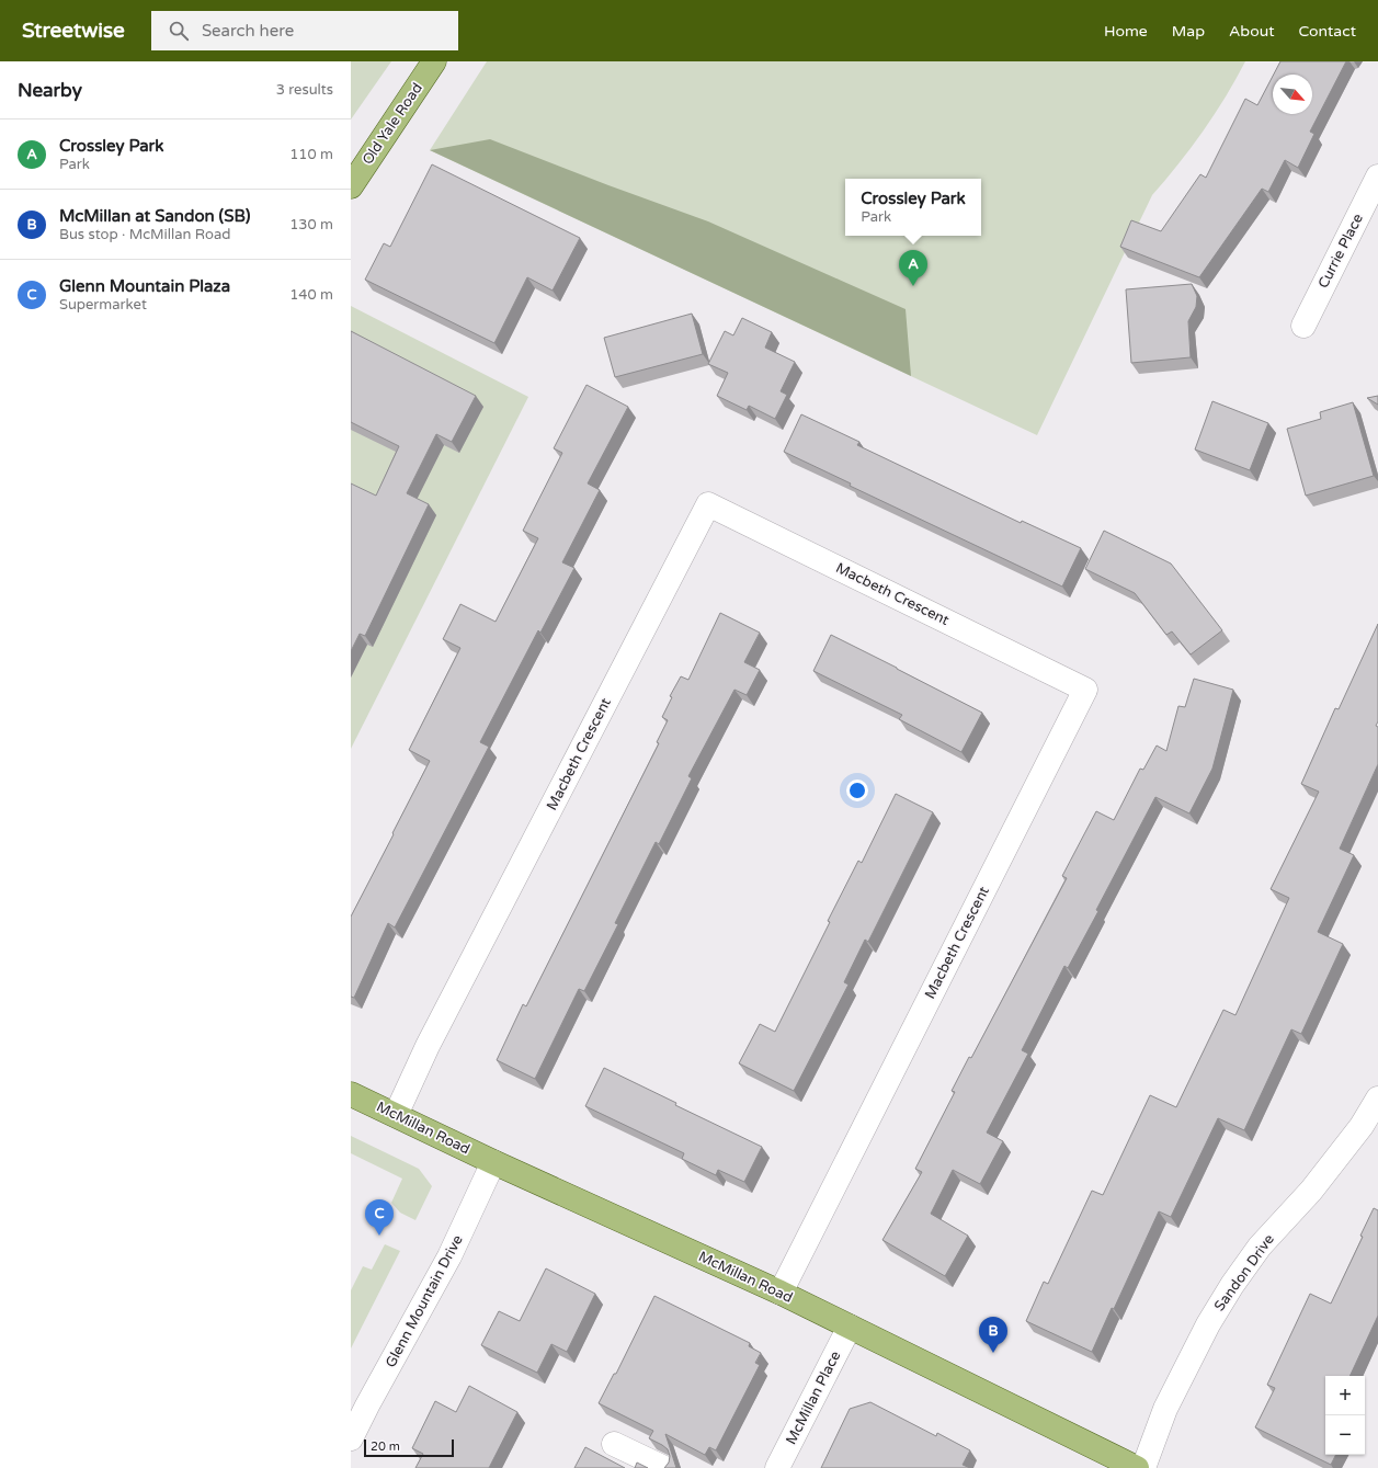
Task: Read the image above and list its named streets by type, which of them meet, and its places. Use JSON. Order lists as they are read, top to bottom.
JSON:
{
  "streets": {
    "main road": ["Old Yale Road", "McMillan Road"],
    "street": [
      "Currie Place",
      "Macbeth Crescent",
      "Sandon Drive",
      "Glenn Mountain Drive",
      "McMillan Place"
    ]
  },
  "crossings": [
    ["Macbeth Crescent", "McMillan Road"],
    ["McMillan Road", "Glenn Mountain Drive"],
    ["McMillan Road", "McMillan Place"]
  ],
  "scale_bar": "20 m",
  "north": "bottom right",
  "page": {
    "header": "Streetwise",
    "search": "Search here",
    "nav": [
      "Home",
      "Map",
      "About",
      "Contact"
    ],
    "heading": ["Nearby", "3 results"],
    "list": [
      {
        "mark": "A",
        "name": "Crossley Park",
        "note": "Park",
        "value": "110 m"
      },
      {
        "mark": "B",
        "name": "McMillan at Sandon (SB)",
        "note": "Bus stop · McMillan Road",
        "value": "130 m"
      },
      {
        "mark": "C",
        "name": "Glenn Mountain Plaza",
        "note": "Supermarket",
        "value": "140 m"
      }
    ],
    "popup": ["Crossley Park", "Park"],
    "pins": ["A", "C", "B"],
    "map_buttons": ["+", "−"],
    "scale": "20 m"
  }
}
